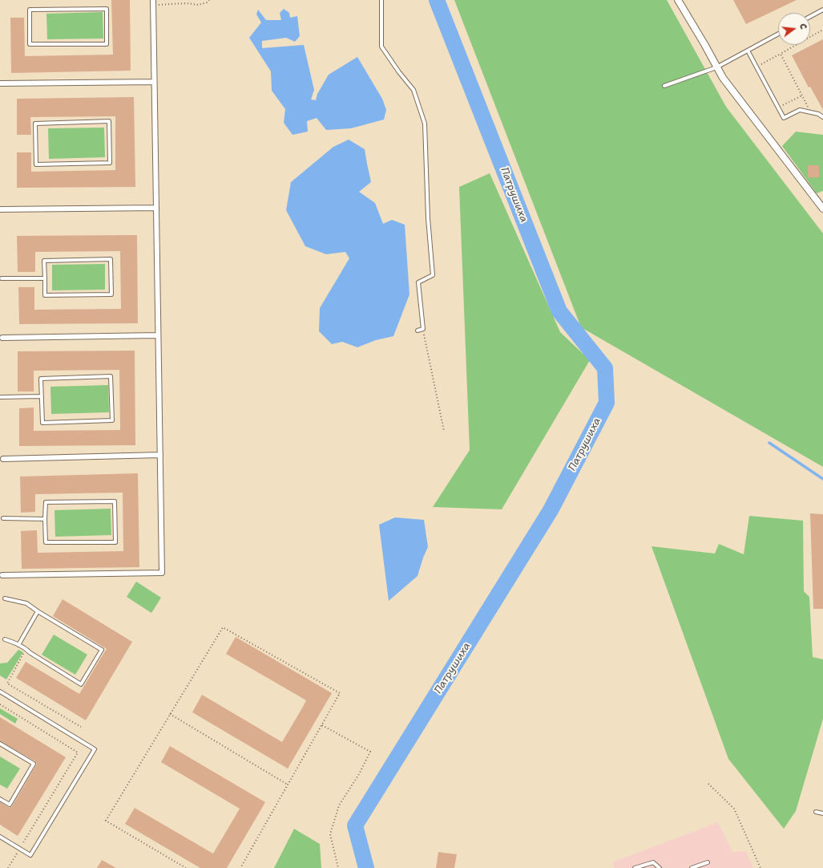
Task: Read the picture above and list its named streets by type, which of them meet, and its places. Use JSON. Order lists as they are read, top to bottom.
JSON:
{
  "water": ["Патрушиха"],
  "north": "right"
}
